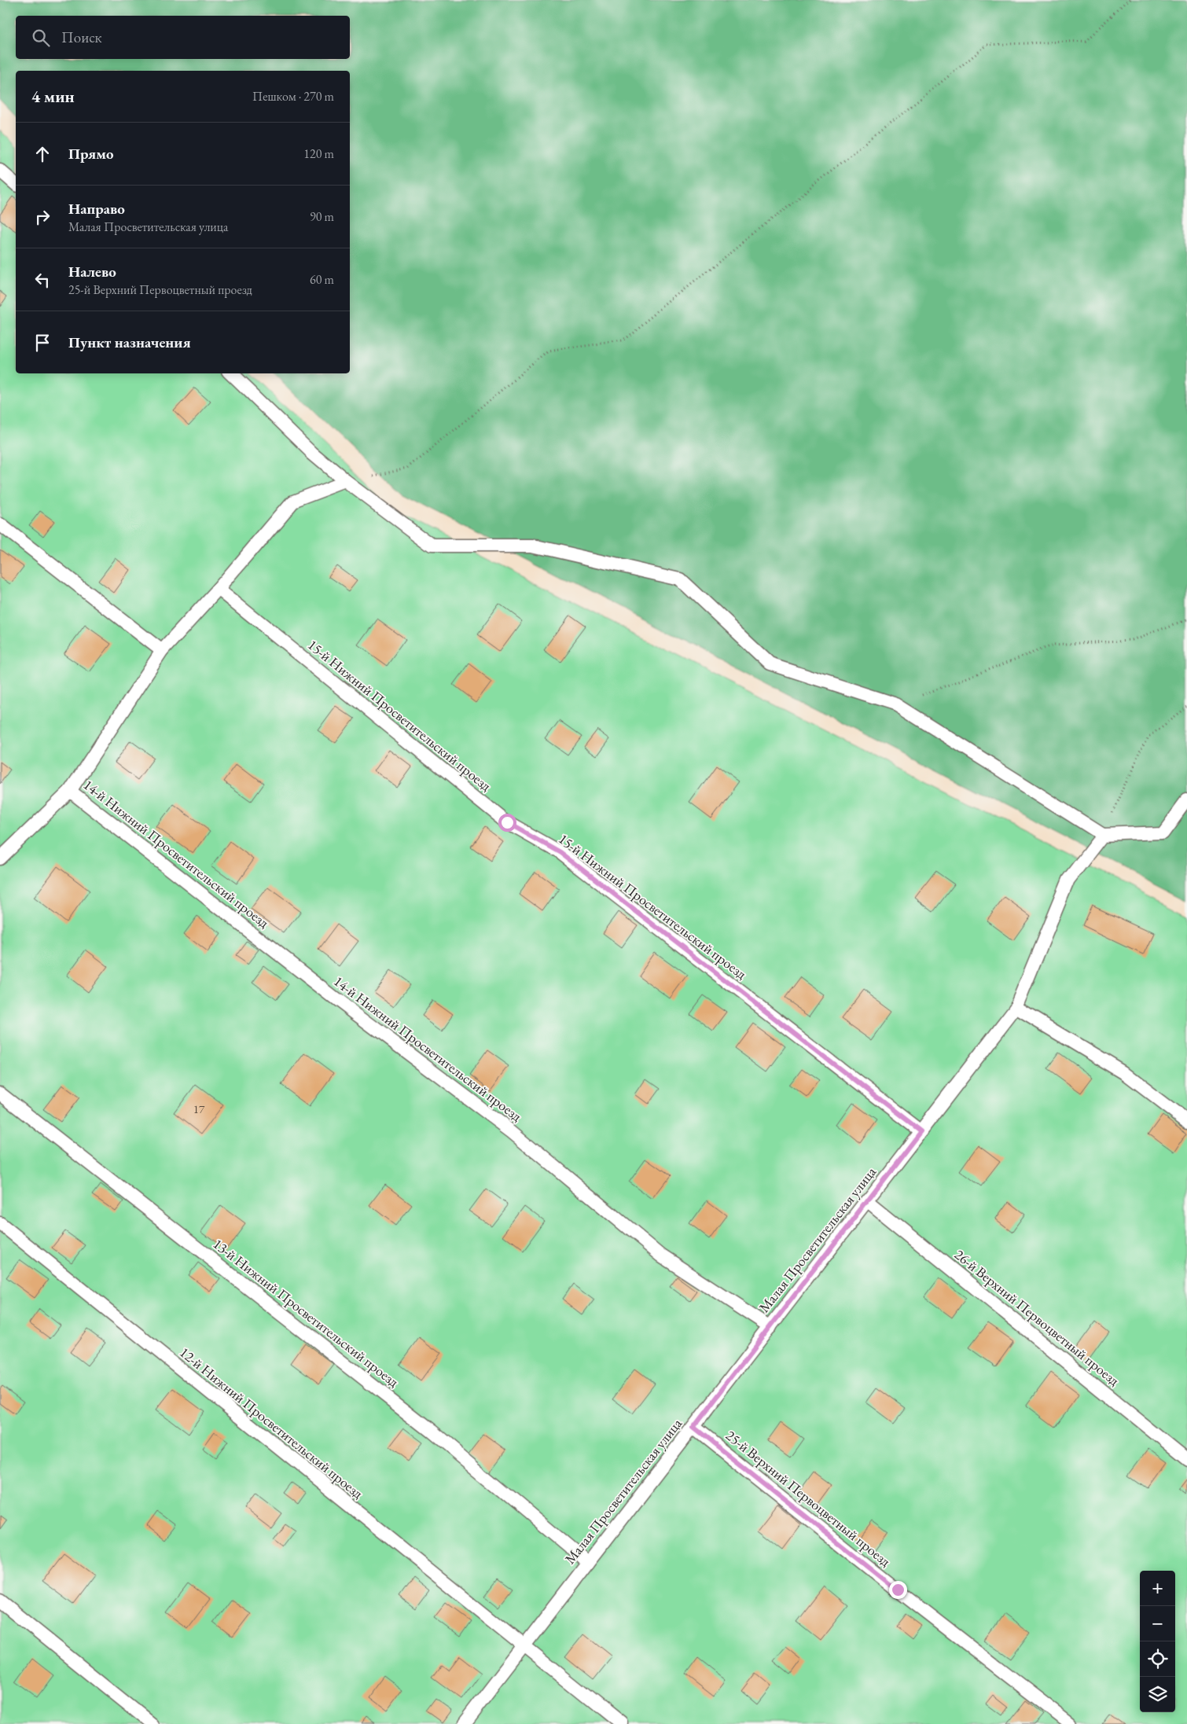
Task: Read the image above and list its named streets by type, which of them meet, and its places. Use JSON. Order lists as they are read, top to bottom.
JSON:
{
  "streets": {
    "lane": [
      "15-й Нижний Просветительский проезд",
      "14-й Нижний Просветительский проезд",
      "Малая Просветительская улица",
      "13-й Нижний Просветительский проезд",
      "26-й Верхний Первоцветный проезд",
      "12-й Нижний Просветительский проезд",
      "25-й Верхний Первоцветный проезд"
    ]
  },
  "crossings": [
    ["15-й Нижний Просветительский проезд", "Малая Просветительская улица"],
    ["14-й Нижний Просветительский проезд", "Малая Просветительская улица"],
    ["Малая Просветительская улица", "13-й Нижний Просветительский проезд"],
    ["Малая Просветительская улица", "26-й Верхний Первоцветный проезд"],
    ["Малая Просветительская улица", "12-й Нижний Просветительский проезд"],
    ["Малая Просветительская улица", "25-й Верхний Первоцветный проезд"]
  ],
  "house_numbers": ["17"],
  "page": {
    "search": "Поиск",
    "heading": ["4 мин", "Пешком · 270 m"],
    "list": [
      ["Прямо", "120 m"],
      ["Направо", "Малая Просветительская улица", "90 m"],
      ["Налево", "25-й Верхний Первоцветный проезд", "60 m"],
      "Пункт назначения"
    ],
    "map_buttons": ["+", "−"]
  }
}
